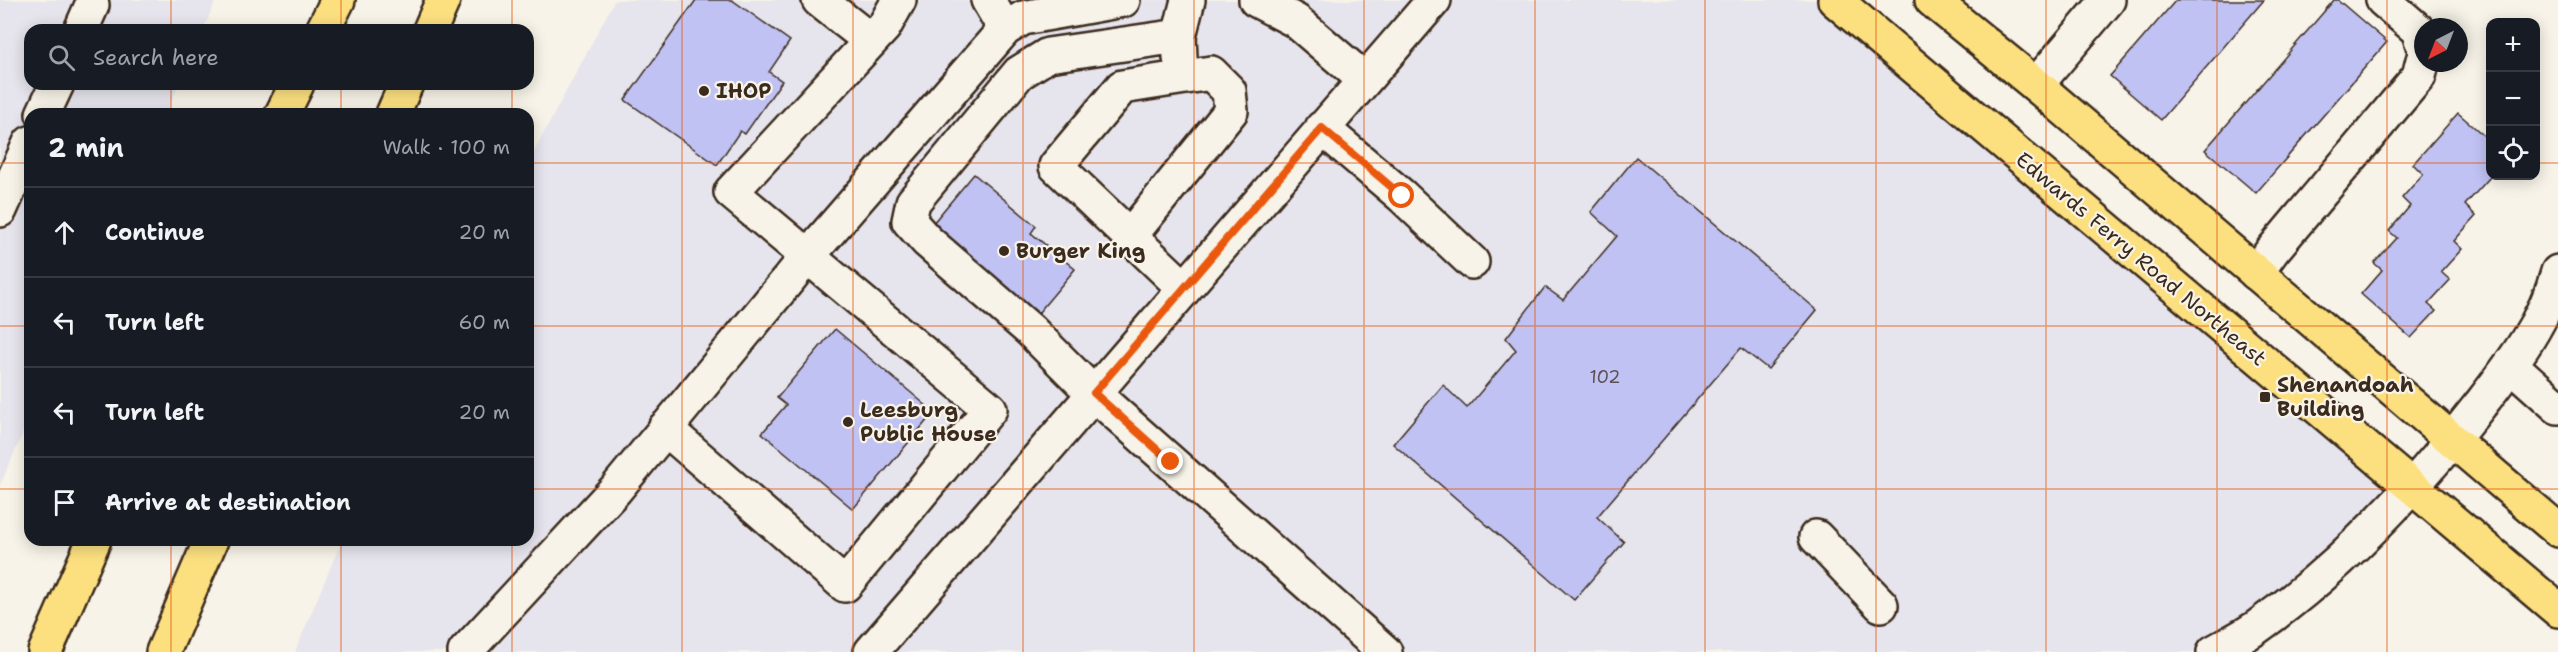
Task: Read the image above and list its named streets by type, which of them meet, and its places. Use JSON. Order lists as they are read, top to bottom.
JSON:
{
  "streets": {
    "main road": ["Edwards Ferry Road Northeast"]
  },
  "places": {
    "other": ["IHOP", "Burger King", "Leesburg Public House"],
    "transit": ["Shenandoah Building"]
  },
  "house_numbers": ["102"],
  "north": "bottom left",
  "page": {
    "map_buttons": ["+", "−"],
    "search": "Search here",
    "heading": ["2 min", "Walk · 100 m"],
    "list": [
      ["Continue", "20 m"],
      ["Turn left", "60 m"],
      ["Turn left", "20 m"],
      "Arrive at destination"
    ]
  }
}
